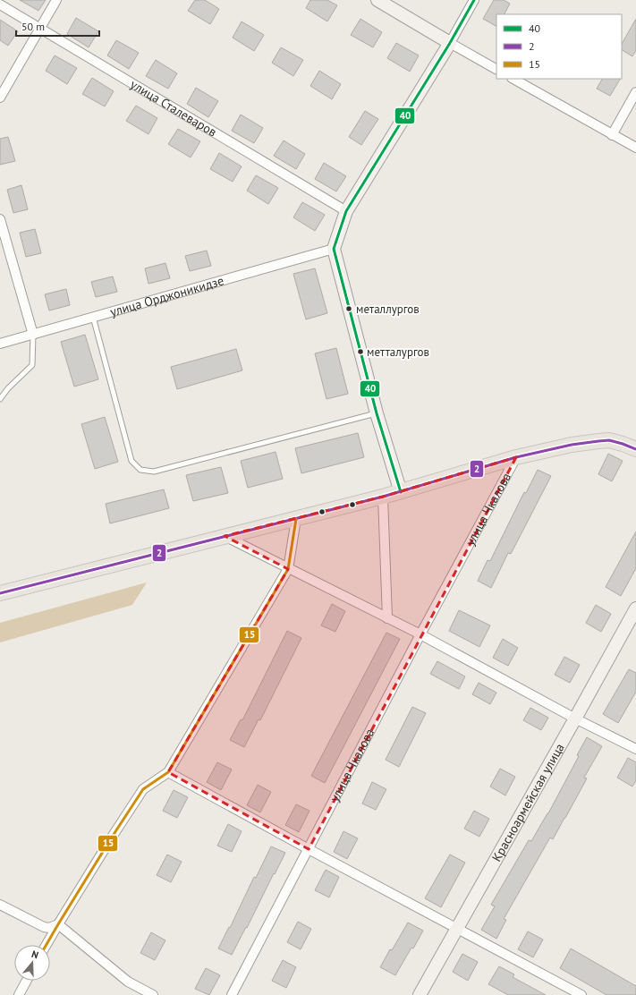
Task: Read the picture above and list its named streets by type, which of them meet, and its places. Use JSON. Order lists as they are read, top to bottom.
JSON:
{
  "streets": {
    "main road": ["улица Чкалова", "Красноармейская улица"],
    "street": ["улица Сталеваров", "улица Орджоникидзе"]
  },
  "places": ["металлургов", "метталургов"],
  "lines": ["transit line 40", "transit line 2", "transit line 15"],
  "legend": ["40", "2", "15"],
  "scale_bar": "50 m",
  "north": "top"
}
